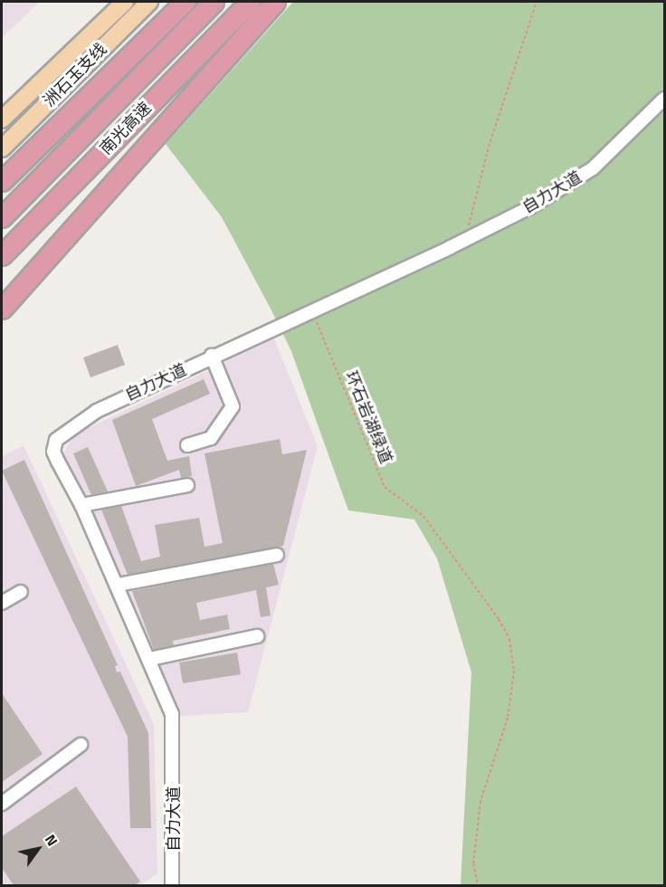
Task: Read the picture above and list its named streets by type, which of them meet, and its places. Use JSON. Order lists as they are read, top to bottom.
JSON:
{
  "streets": {
    "highway": ["南光高速"],
    "main road": ["洲石玉支线"],
    "street": ["自力大道"],
    "path": ["环石岩湖绿道"]
  },
  "north": "top right"
}
